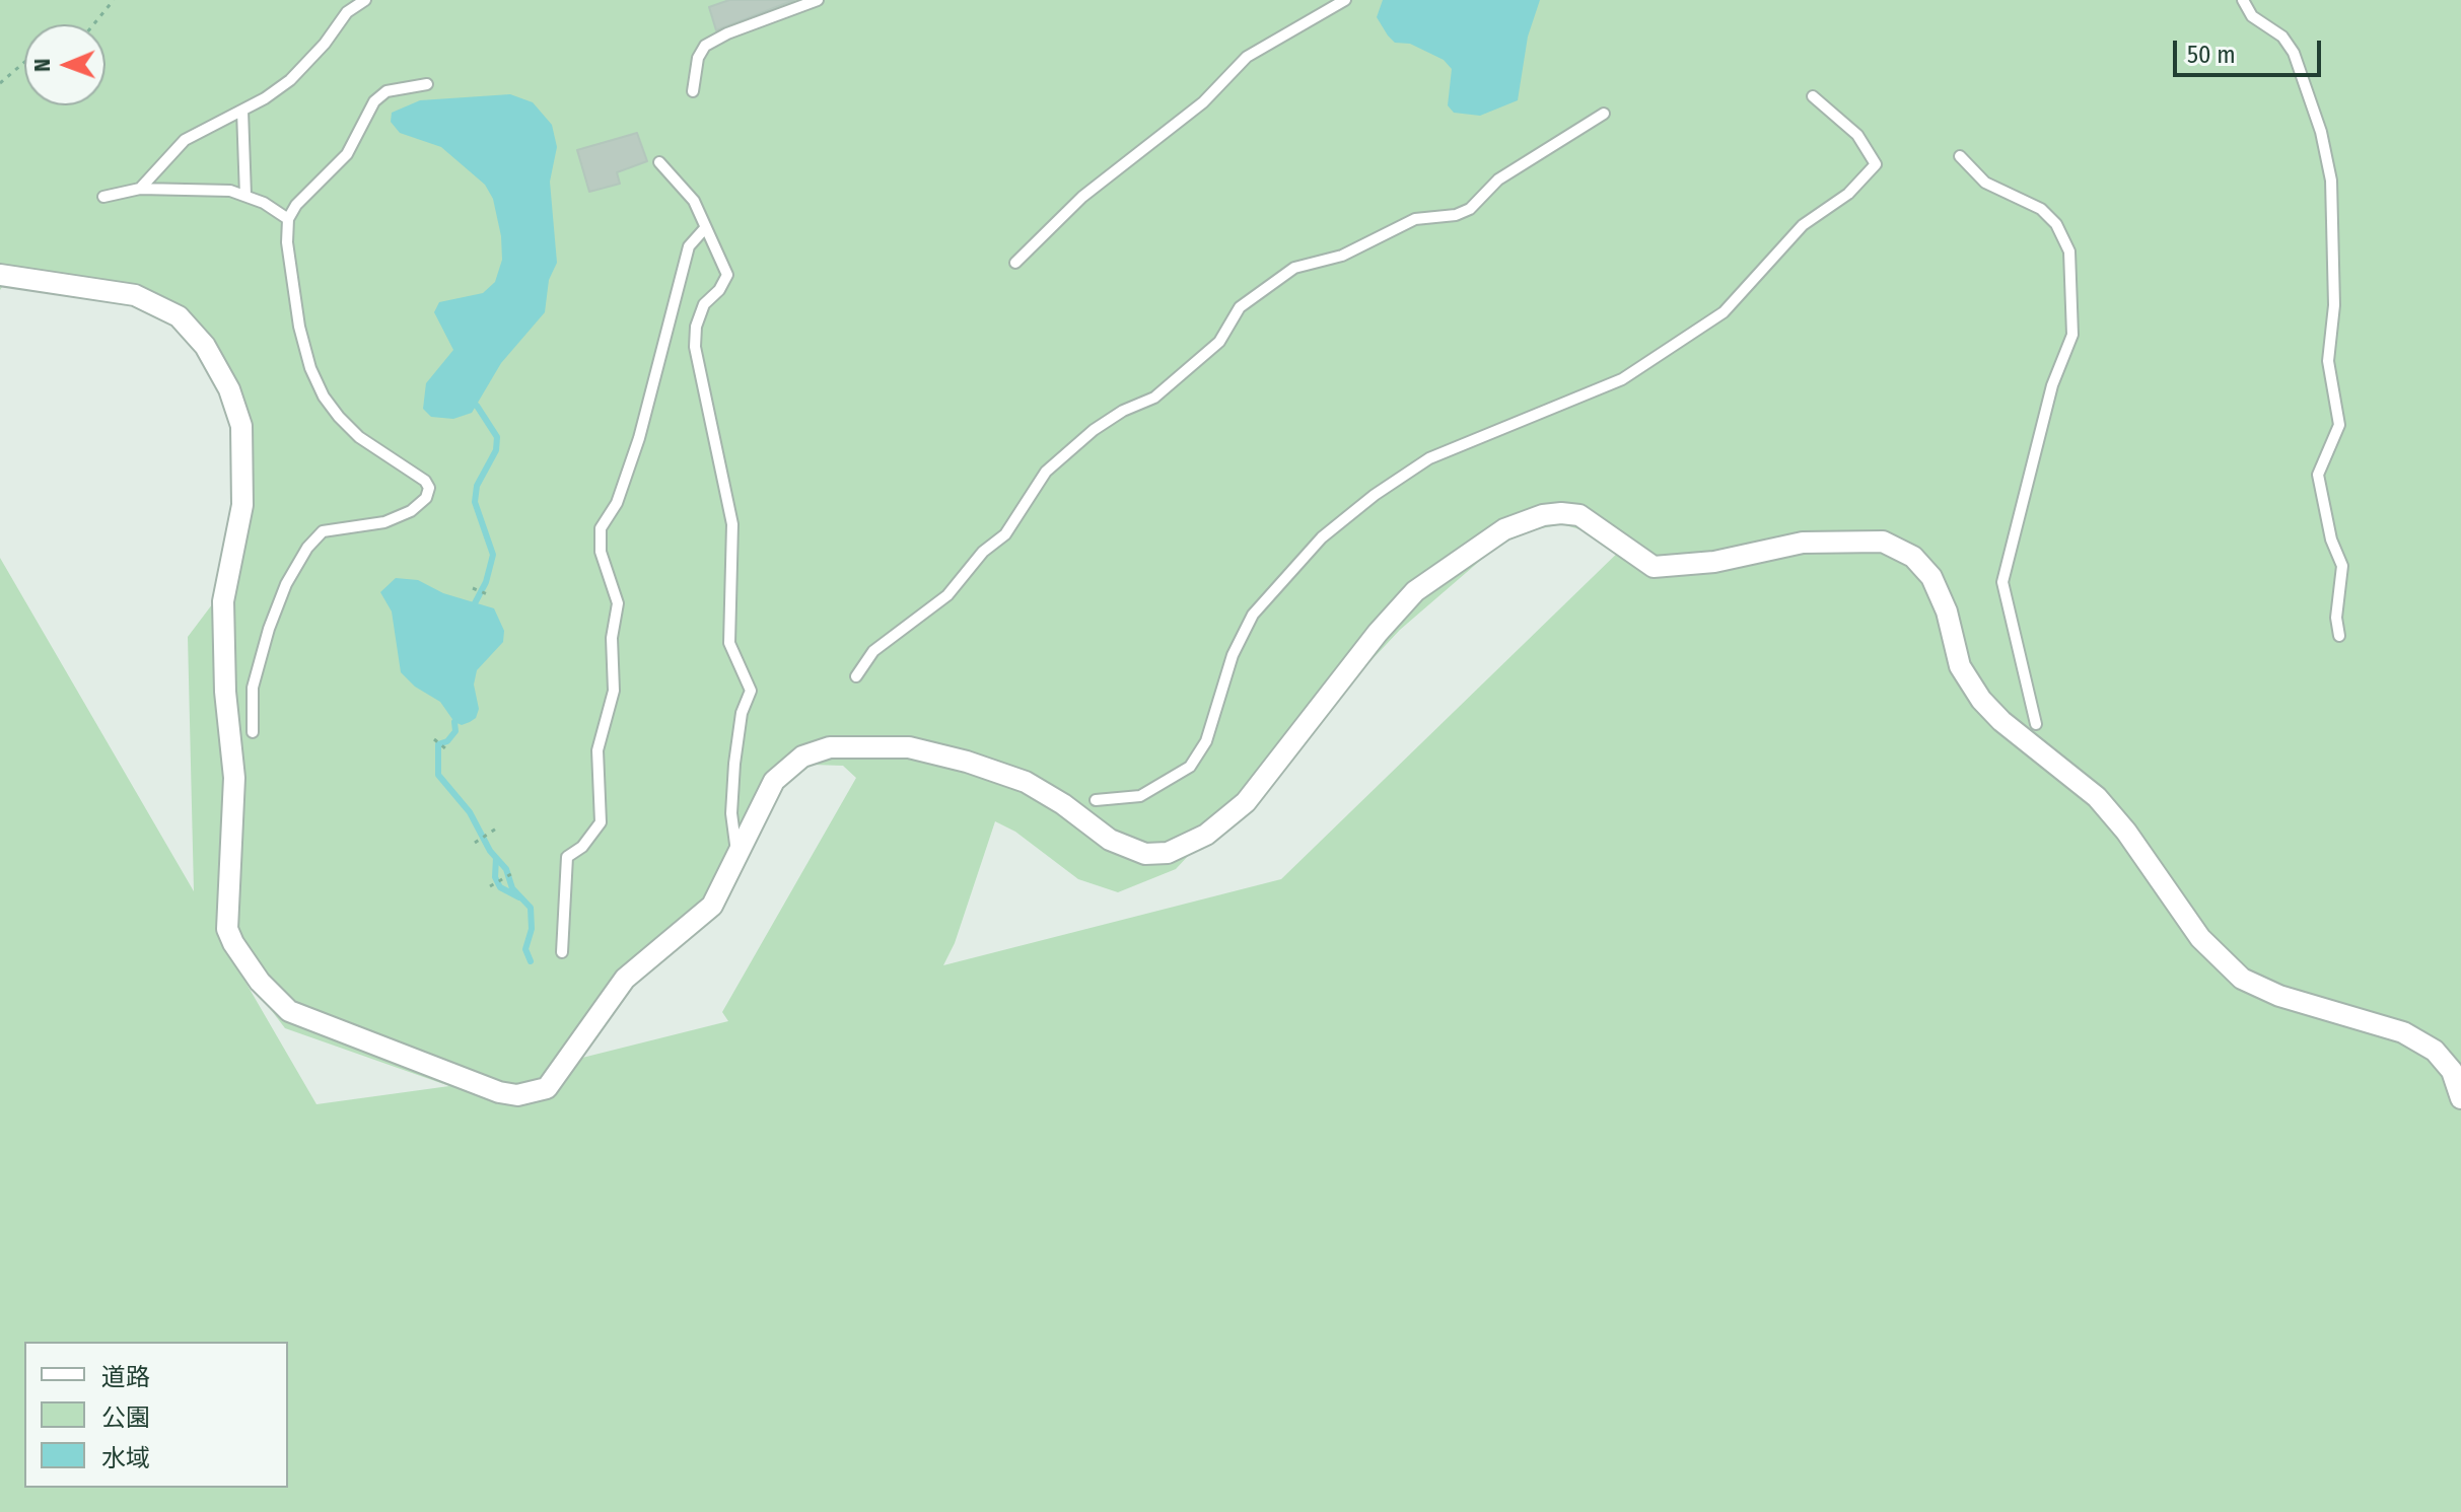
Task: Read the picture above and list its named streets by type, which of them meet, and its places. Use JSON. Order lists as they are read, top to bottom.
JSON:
{
  "legend": ["道路", "公園", "水域"],
  "scale_bar": "50 m",
  "north": "left"
}
